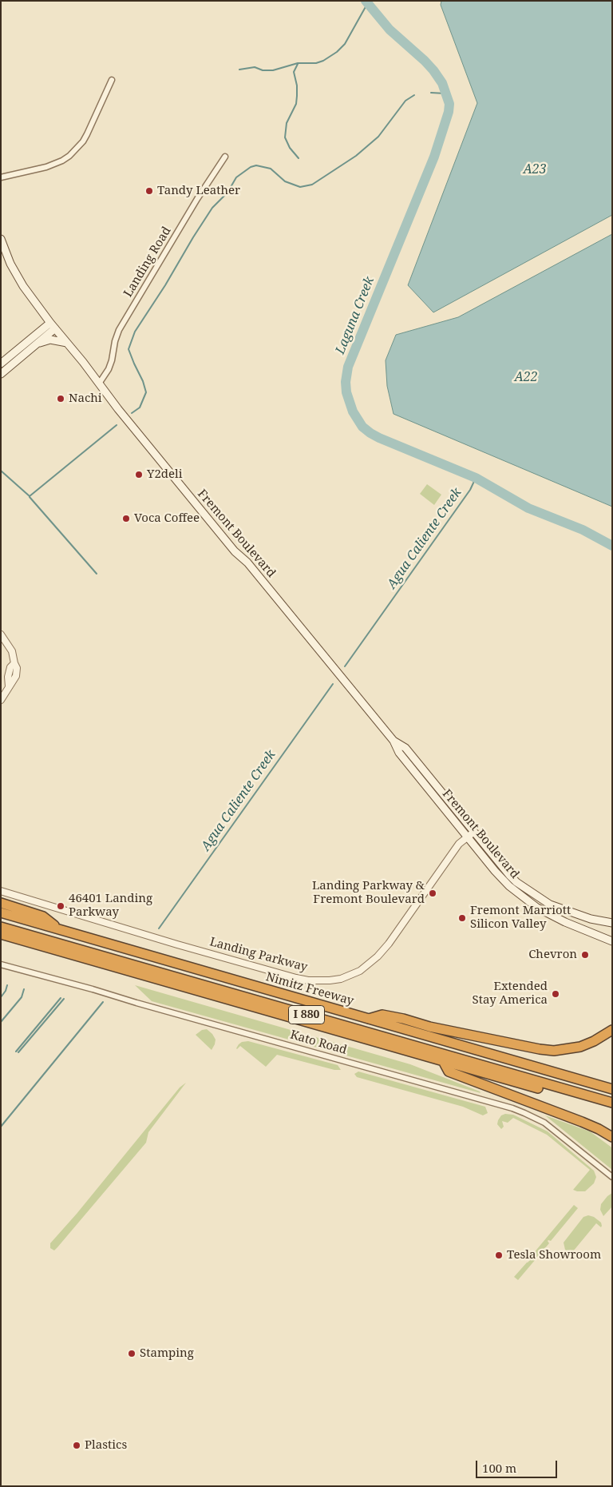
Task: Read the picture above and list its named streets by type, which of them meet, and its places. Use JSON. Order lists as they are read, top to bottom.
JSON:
{
  "streets": {
    "highway": ["Nimitz Freeway", "I 880"],
    "main road": ["Fremont Boulevard"],
    "street": ["Landing Road", "Landing Parkway", "Kato Road"]
  },
  "crossings": [
    ["Landing Road", "Fremont Boulevard"],
    ["Fremont Boulevard", "Landing Parkway"]
  ],
  "water": [
    "A23",
    "Laguna Creek",
    "A22",
    "Agua Caliente Creek"
  ],
  "places": [
    "Tandy Leather",
    "Nachi",
    "Y2deli",
    "Voca Coffee",
    "Landing Parkway & Fremont Boulevard",
    "46401 Landing Parkway",
    "Fremont Marriott Silicon Valley",
    "Chevron",
    "Extended Stay America",
    "Tesla Showroom",
    "Stamping",
    "Plastics"
  ],
  "scale_bar": "100 m"
}
